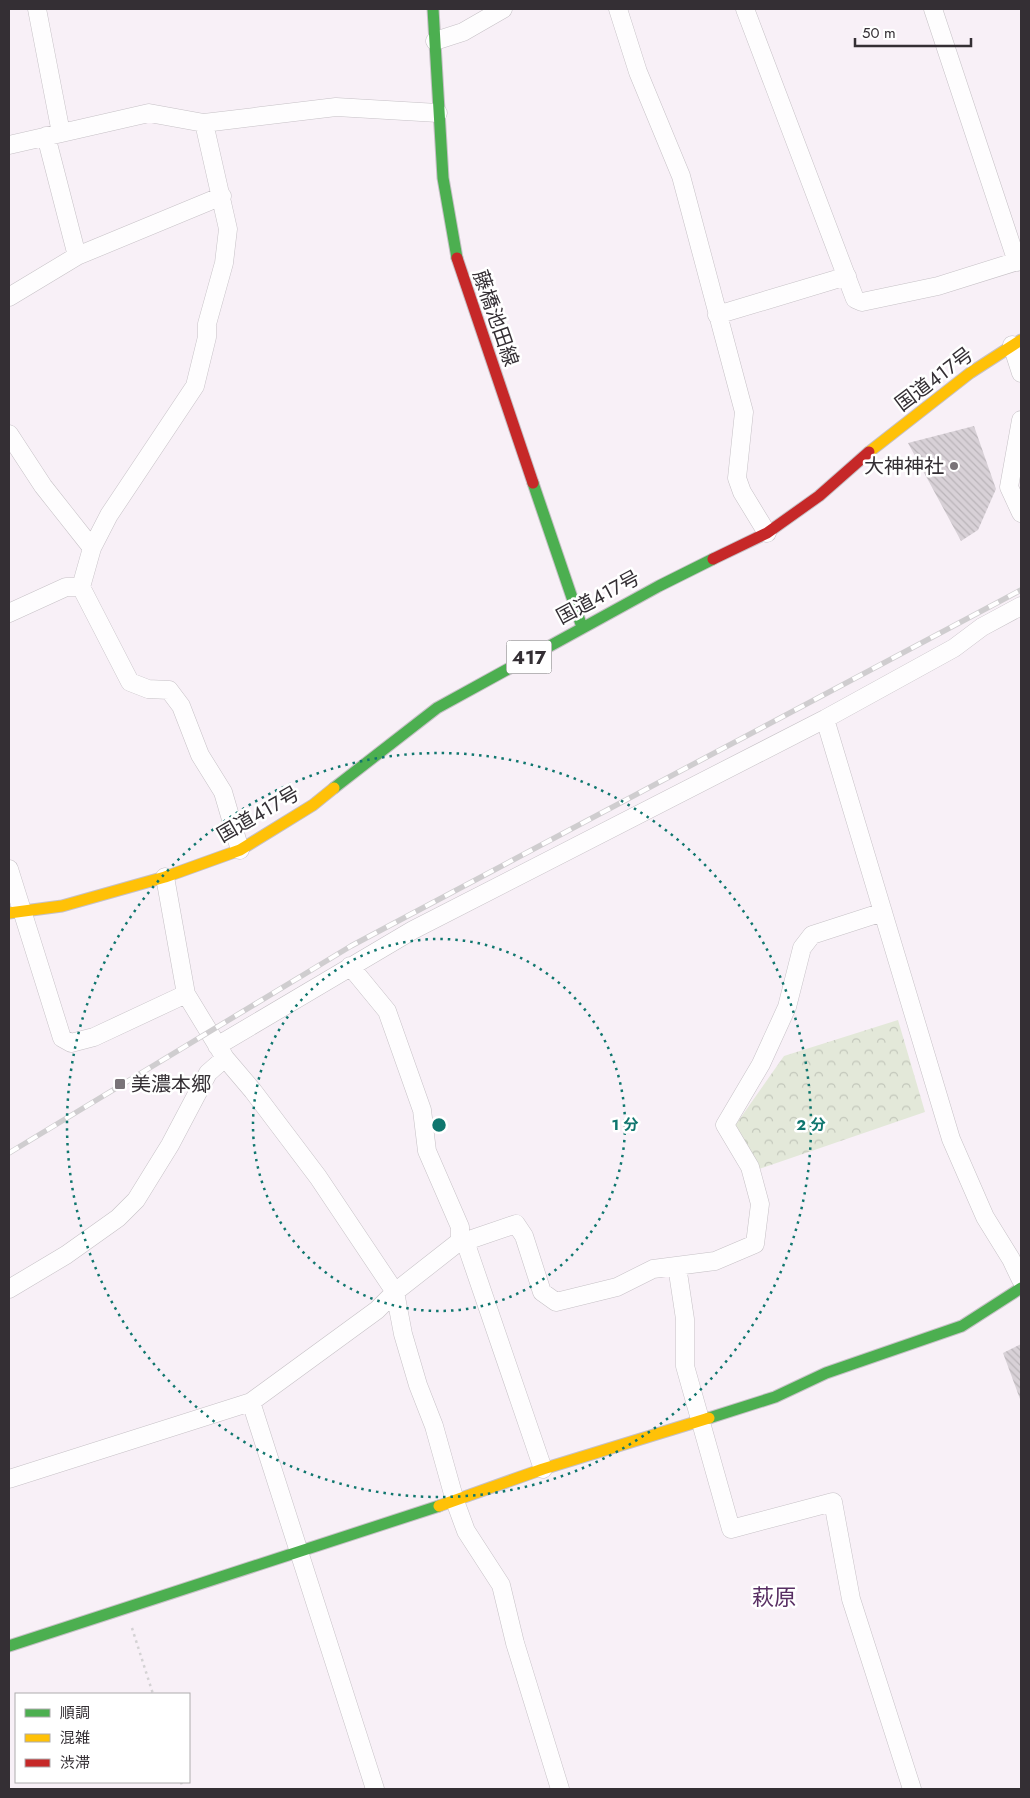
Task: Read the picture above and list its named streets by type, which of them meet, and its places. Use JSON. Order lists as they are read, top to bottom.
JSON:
{
  "streets": {
    "main road": ["藤橋池田線", "国道417号", "417"]
  },
  "crossings": [
    ["藤橋池田線", "国道417号"]
  ],
  "districts": ["萩原"],
  "places": {
    "other": ["大神神社"],
    "transit": ["美濃本郷"]
  },
  "legend": ["順調", "混雑", "渋滞"],
  "scale_bar": "50 m",
  "rings": ["1 分", "2 分"]
}
